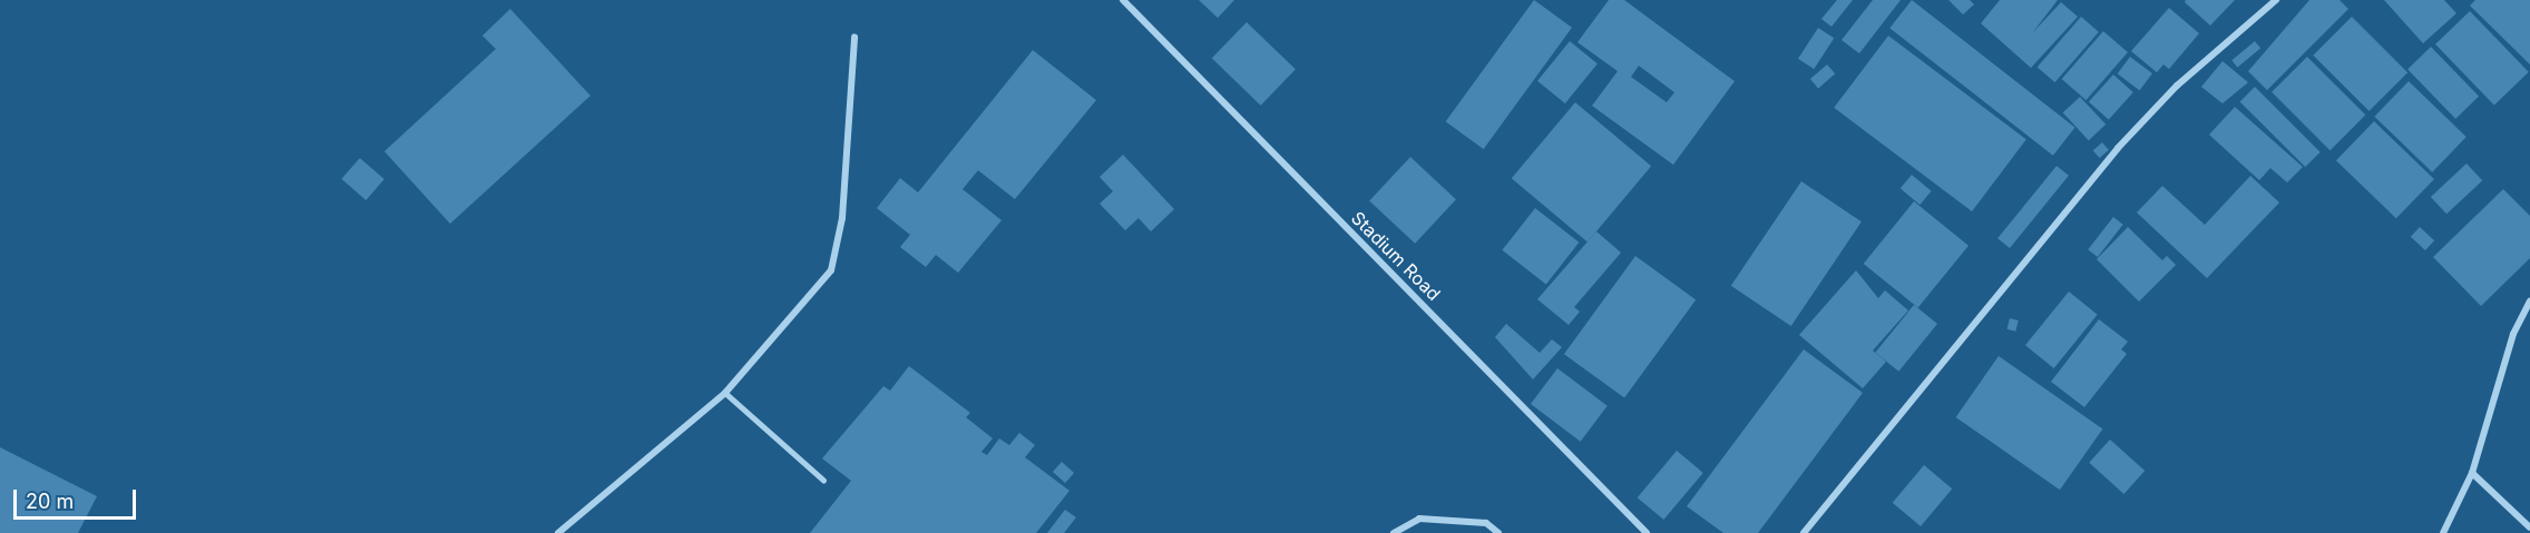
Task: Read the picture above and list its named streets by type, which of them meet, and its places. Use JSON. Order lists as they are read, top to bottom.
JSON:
{
  "streets": {
    "street": ["Stadium Road"]
  },
  "scale_bar": "20 m"
}
